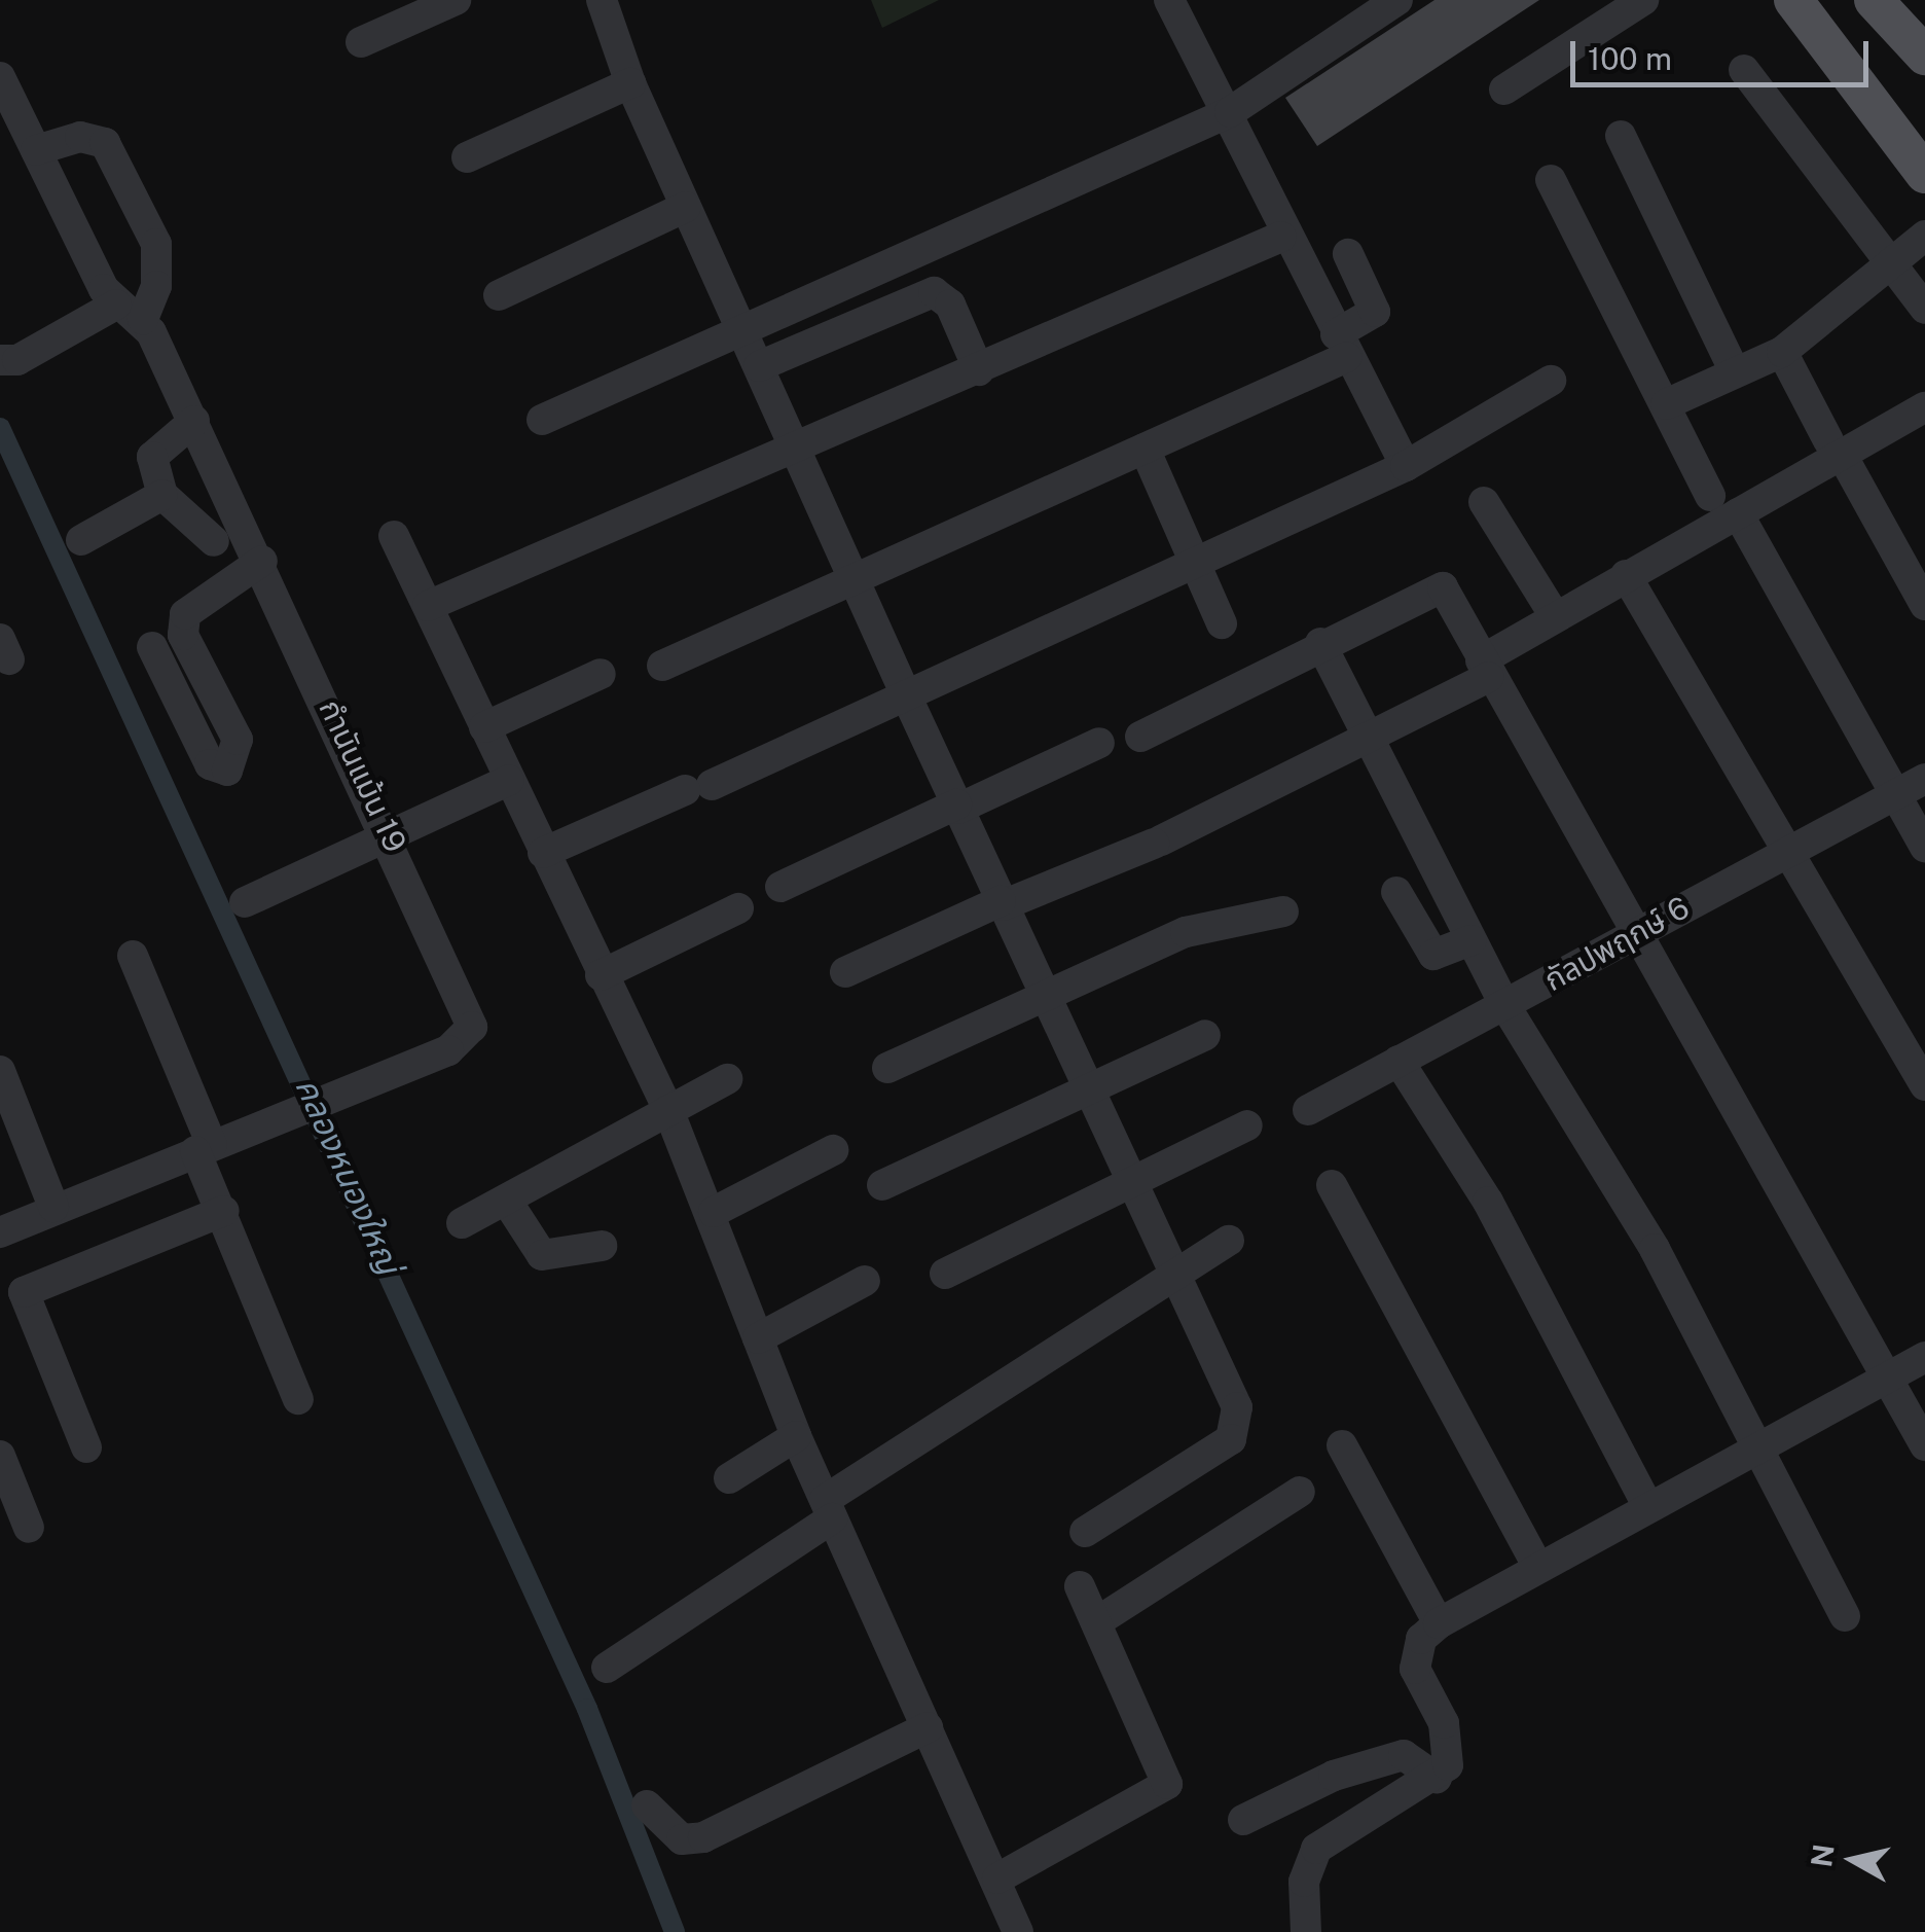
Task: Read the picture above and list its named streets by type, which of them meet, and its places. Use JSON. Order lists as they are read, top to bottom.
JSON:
{
  "streets": {
    "street": ["กำนันแม้น 19", "กัลปพฤกษ์ 6"]
  },
  "water": ["คลองหนองใหญ่"],
  "scale_bar": "100 m",
  "north": "left"
}
